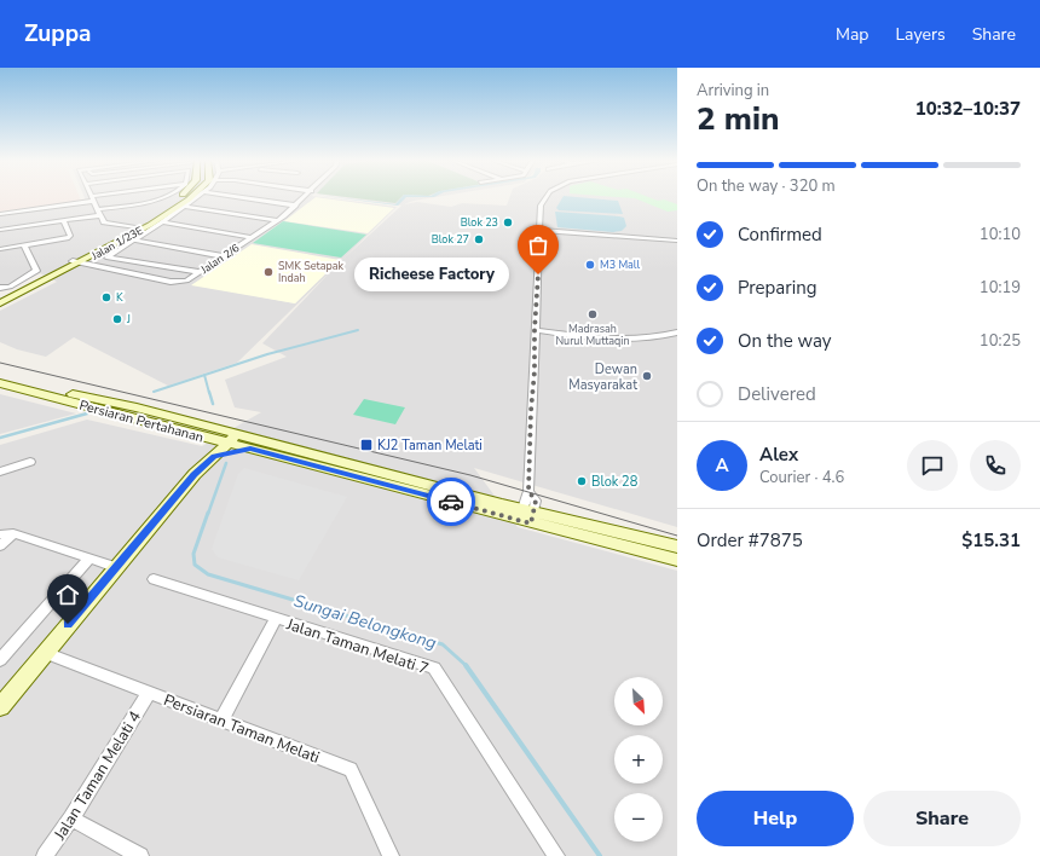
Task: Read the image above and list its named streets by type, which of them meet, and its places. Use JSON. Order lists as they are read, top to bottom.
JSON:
{
  "streets": {
    "street": [
      "Jalan 1/23E",
      "Jalan 2/6",
      "Persiaran Pertahanan",
      "Jalan Taman Melati 7",
      "Persiaran Taman Melati",
      "Jalan Taman Melati 4"
    ]
  },
  "crossings": [
    ["Jalan 1/23E", "Jalan 2/6"],
    ["Persiaran Taman Melati", "Jalan Taman Melati 4"]
  ],
  "water": ["Sungai Belongkong"],
  "places": {
    "other": [
      "Blok 23",
      "Blok 27",
      "M3 Mall",
      "SMK Setapak Indah",
      "Richeese Factory",
      "K",
      "Madrasah Nurul Muttaqin",
      "J",
      "Dewan Masyarakat",
      "Blok 28"
    ],
    "transit": ["KJ2 Taman Melati"]
  },
  "north": "bottom right",
  "page": {
    "header": "Zuppa",
    "nav": ["Map", "Layers", "Share"],
    "heading": ["2 min", "Arriving in", "10:32–10:37"],
    "panel": [
      "Alex",
      "Courier · 4.6",
      "Order #7875",
      "$15.31"
    ],
    "bar": "On the way · 320 m",
    "list": [
      ["Confirmed", "10:10"],
      ["Preparing", "10:19"],
      ["On the way", "10:25"],
      "Delivered"
    ],
    "bubble": "Richeese Factory",
    "round": "A",
    "map_buttons": ["+", "−"],
    "buttons": ["Help", "Share"]
  }
}
